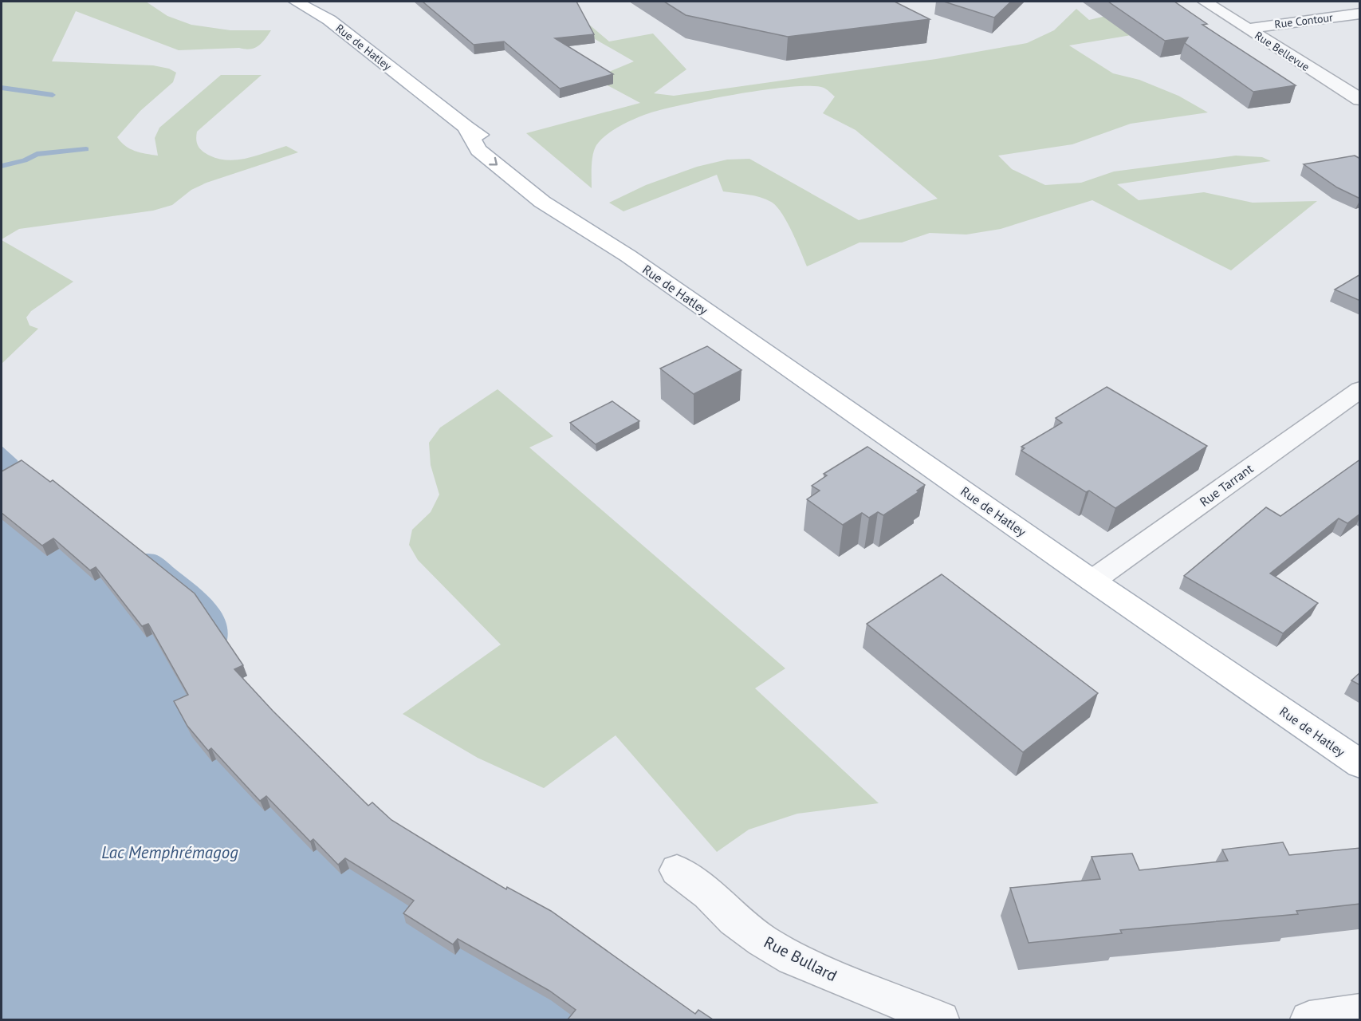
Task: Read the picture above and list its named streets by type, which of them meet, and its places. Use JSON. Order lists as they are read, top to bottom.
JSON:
{
  "streets": {
    "main road": ["Rue de Hatley"],
    "street": [
      "Rue Contour",
      "Rue Bellevue",
      "Rue Tarrant",
      "Rue Bullard"
    ]
  },
  "crossings": [
    ["Rue Contour", "Rue Bellevue"],
    ["Rue de Hatley", "Rue Tarrant"]
  ],
  "water": ["Lac Memphrémagog"]
}
